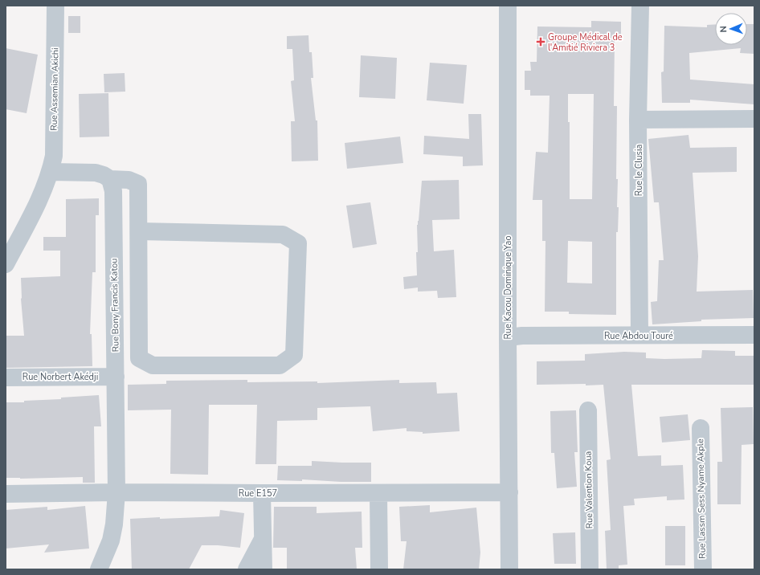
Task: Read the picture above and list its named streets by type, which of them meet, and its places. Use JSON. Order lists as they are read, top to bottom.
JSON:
{
  "streets": {
    "street": [
      "Rue Assemian Akichi",
      "Rue le Clusia",
      "Rue Kacou Dominique Yao",
      "Rue Bony Francis Katou",
      "Rue Abdou Touré",
      "Rue Norbert Akédji",
      "Rue Valention Koua",
      "Rue E157",
      "Rue Lassm Sess Nyame Akple"
    ]
  },
  "crossings": [
    ["Rue le Clusia", "Rue Abdou Touré"],
    ["Rue Kacou Dominique Yao", "Rue Abdou Touré"],
    ["Rue Kacou Dominique Yao", "Rue E157"],
    ["Rue Bony Francis Katou", "Rue Norbert Akédji"],
    ["Rue Bony Francis Katou", "Rue E157"]
  ],
  "places": {
    "health": ["Groupe Médical de l'Amitié Riviera 3"]
  },
  "north": "left"
}
